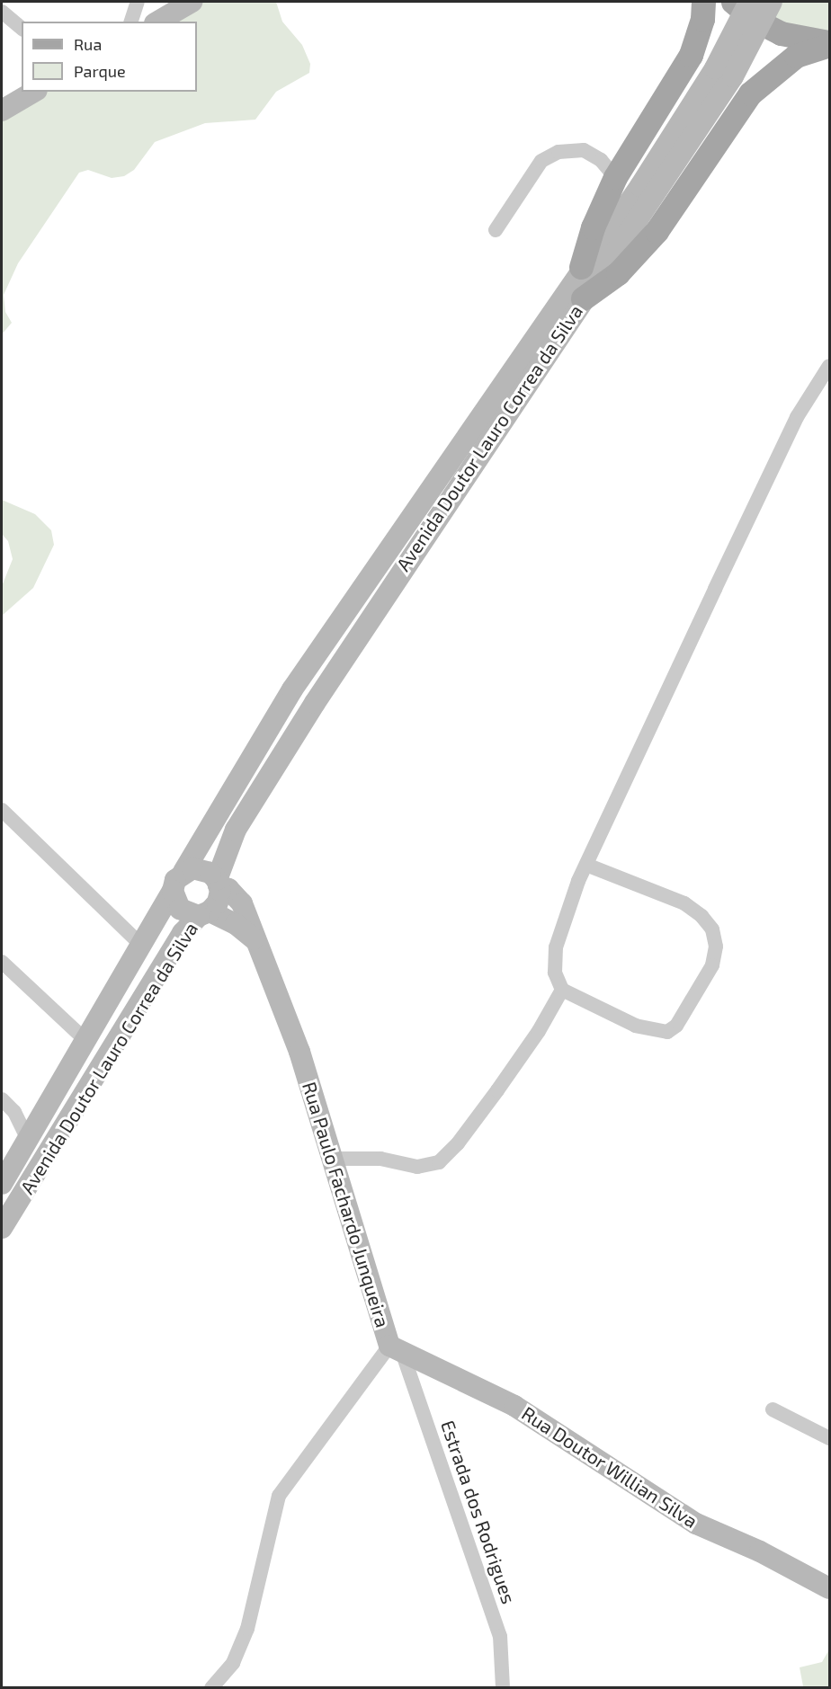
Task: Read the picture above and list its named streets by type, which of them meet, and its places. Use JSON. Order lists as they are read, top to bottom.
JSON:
{
  "streets": {
    "main road": ["Avenida Doutor Lauro Correa da Silva", "Rua Paulo Fachardo Junqueira", "Rua Doutor Willian Silva"],
    "street": ["Estrada dos Rodrigues"]
  },
  "crossings": [
    ["Avenida Doutor Lauro Correa da Silva", "Rua Paulo Fachardo Junqueira"],
    ["Rua Paulo Fachardo Junqueira", "Rua Doutor Willian Silva"],
    ["Rua Paulo Fachardo Junqueira", "Estrada dos Rodrigues"],
    ["Rua Doutor Willian Silva", "Estrada dos Rodrigues"]
  ],
  "legend": ["Rua", "Parque"]
}
